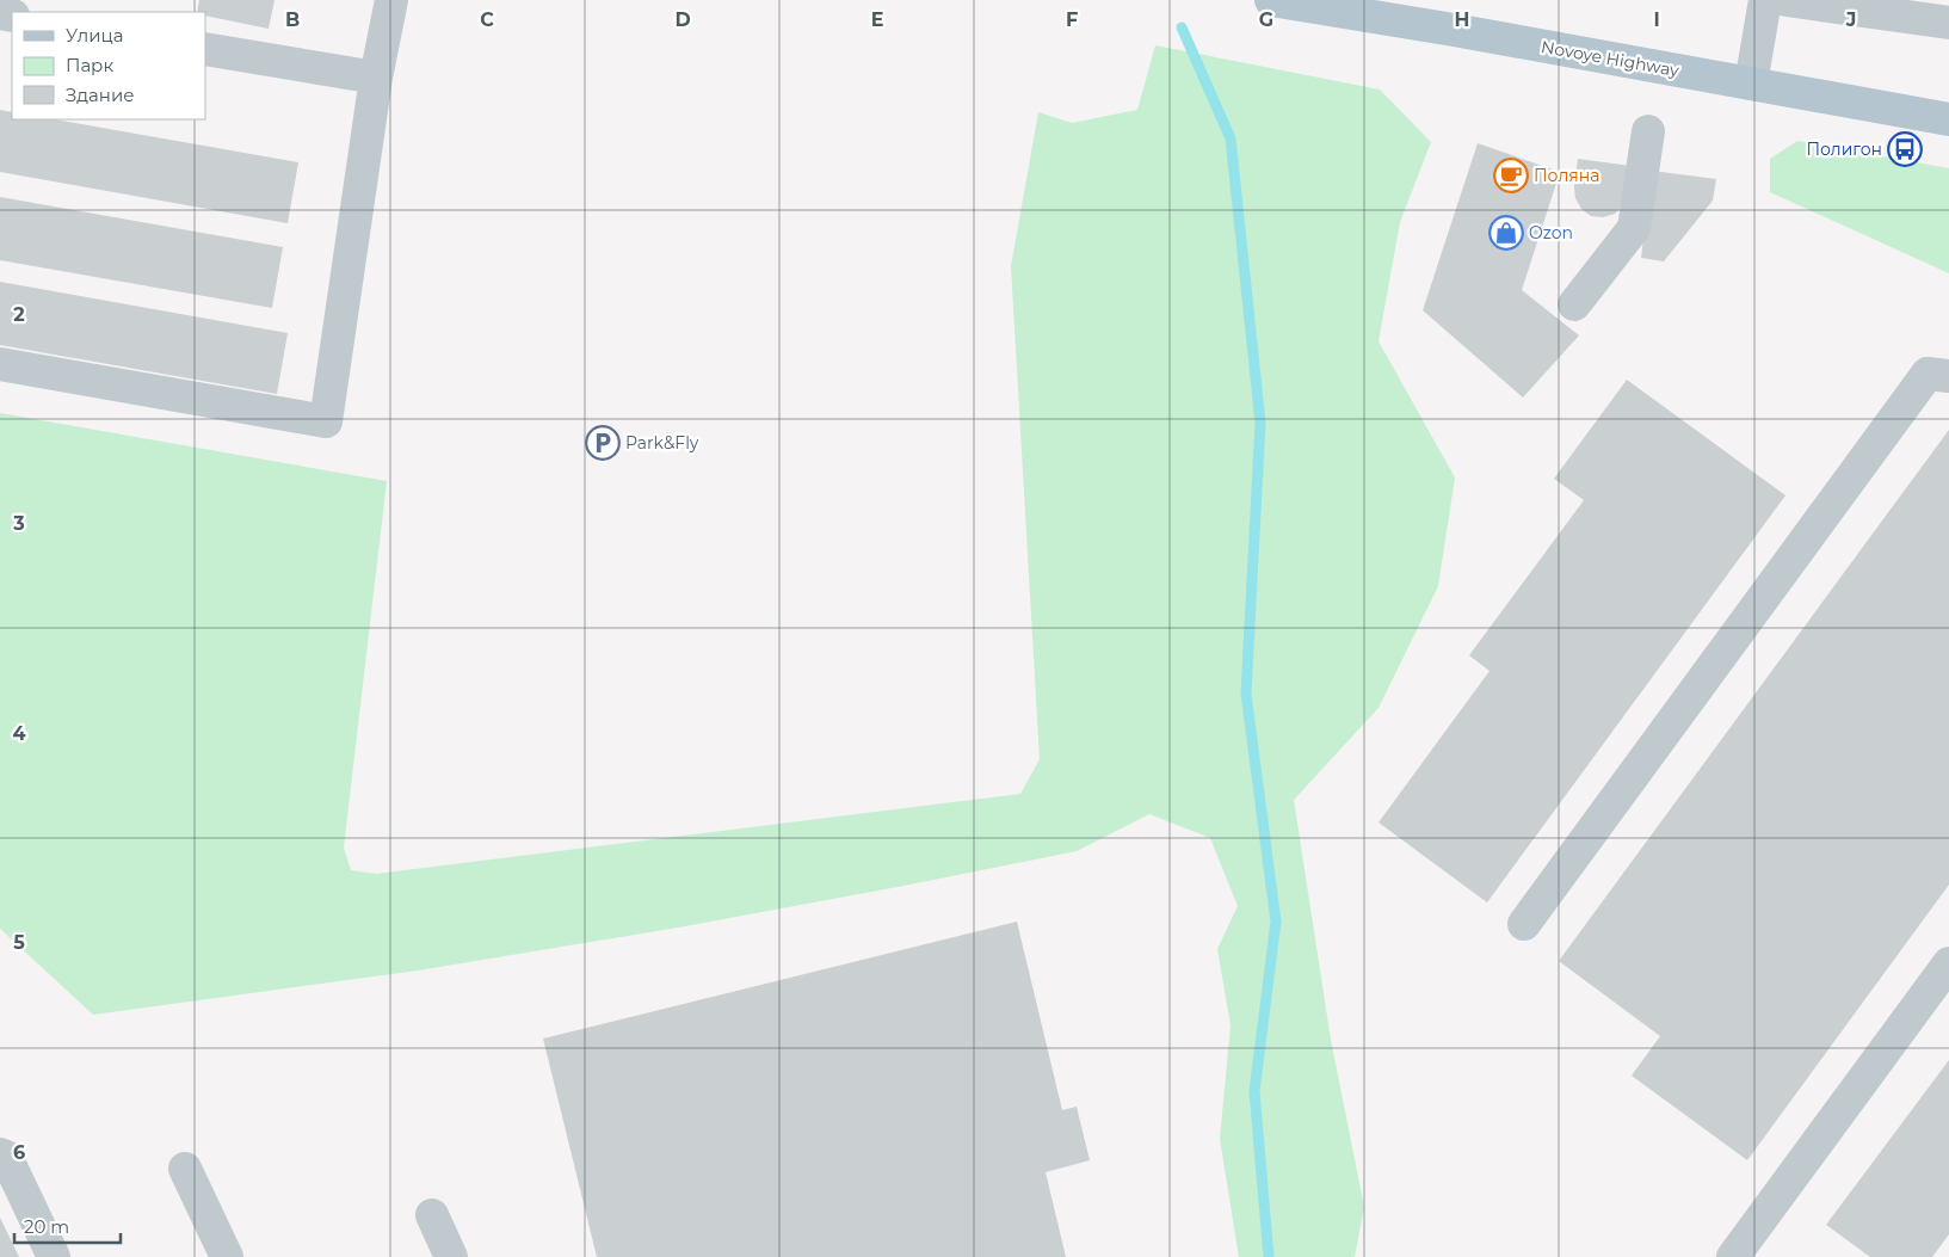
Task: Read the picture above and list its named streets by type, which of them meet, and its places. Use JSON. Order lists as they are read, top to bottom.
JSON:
{
  "streets": {
    "main road": ["Novoye Highway"]
  },
  "places": {
    "bus stop": ["Полигон"],
    "cafe": ["Поляна"],
    "shop": ["Ozon"],
    "parking": ["Park&Fly"]
  },
  "legend": ["Улица", "Парк", "Здание"],
  "scale_bar": "20 m",
  "grid": {
    "columns": [
      "B",
      "C",
      "D",
      "E",
      "F",
      "G",
      "H",
      "I",
      "J"
    ],
    "rows": [
      "2",
      "3",
      "4",
      "5",
      "6"
    ]
  }
}
